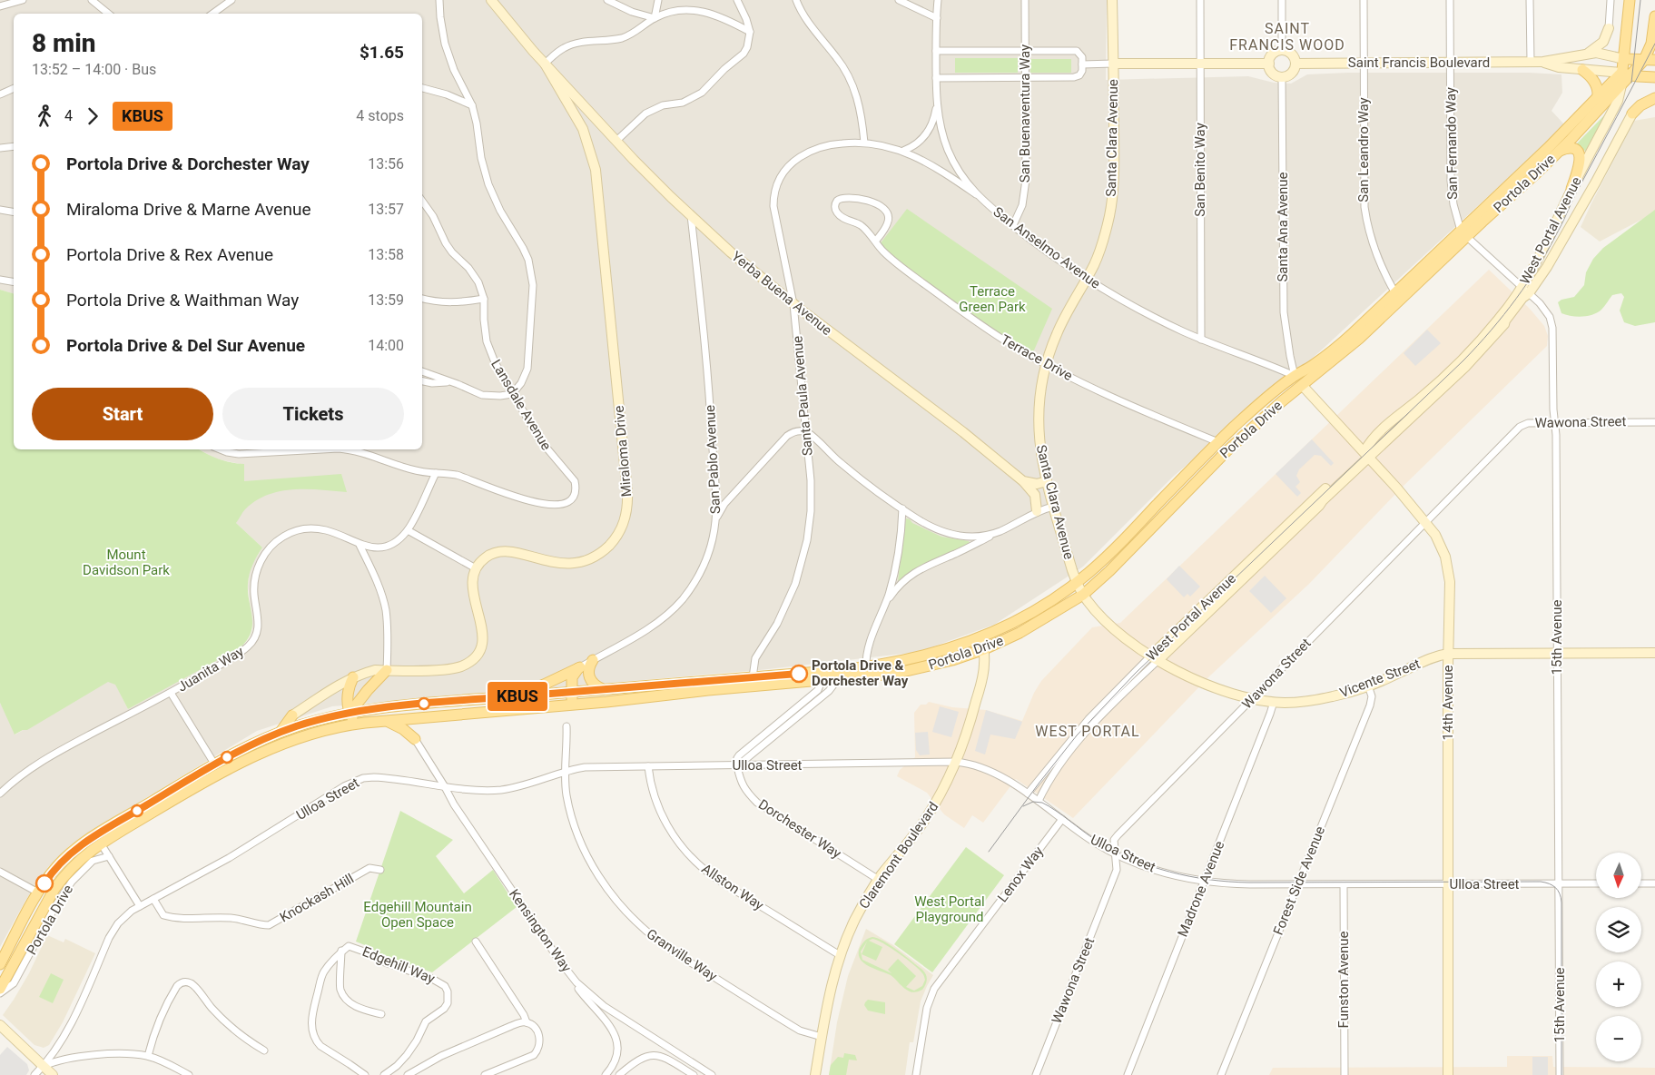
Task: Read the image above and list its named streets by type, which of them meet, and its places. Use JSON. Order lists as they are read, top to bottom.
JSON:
{
  "streets": {
    "main road": ["Portola Drive"],
    "street": [
      "Saint Francis Boulevard",
      "San Buenaventura Way",
      "Santa Clara Avenue",
      "San Fernando Way",
      "San Leandro Way",
      "San Benito Way",
      "Santa Ana Avenue",
      "West Portal Avenue",
      "San Anselmo Avenue",
      "Yerba Buena Avenue",
      "Terrace Drive",
      "Santa Paula Avenue",
      "Lansdale Avenue",
      "Wawona Street",
      "Miraloma Drive",
      "San Pablo Avenue",
      "15th Avenue",
      "Juanita Way",
      "Vicente Street",
      "14th Avenue",
      "Ulloa Street",
      "Dorchester Way",
      "Claremont Boulevard",
      "Lenox Way",
      "Forest Side Avenue",
      "Allston Way",
      "Madrone Avenue",
      "Knockash Hill",
      "Kensington Way",
      "Granville Way",
      "Edgehill Way",
      "Funston Avenue"
    ]
  },
  "crossings": [
    ["Saint Francis Boulevard", "San Fernando Way"],
    ["Saint Francis Boulevard", "San Leandro Way"],
    ["Saint Francis Boulevard", "Portola Drive"],
    ["Saint Francis Boulevard", "Santa Ana Avenue"],
    ["San Buenaventura Way", "San Anselmo Avenue"],
    ["Santa Clara Avenue", "Portola Drive"],
    ["Santa Clara Avenue", "San Anselmo Avenue"],
    ["Santa Clara Avenue", "Terrace Drive"],
    ["Santa Clara Avenue", "Vicente Street"],
    ["San Fernando Way", "Portola Drive"],
    ["San Fernando Way", "15th Avenue"],
    ["San Leandro Way", "Portola Drive"],
    ["San Benito Way", "San Anselmo Avenue"],
    ["Portola Drive", "Santa Ana Avenue"],
    ["Portola Drive", "West Portal Avenue"],
    ["Portola Drive", "San Anselmo Avenue"],
    ["Portola Drive", "Terrace Drive"],
    ["Portola Drive", "Santa Paula Avenue"],
    ["Portola Drive", "15th Avenue"],
    ["Portola Drive", "Vicente Street"],
    ["Portola Drive", "14th Avenue"],
    ["Portola Drive", "Claremont Boulevard"],
    ["Santa Ana Avenue", "San Anselmo Avenue"],
    ["West Portal Avenue", "15th Avenue"],
    ["West Portal Avenue", "Vicente Street"],
    ["West Portal Avenue", "14th Avenue"],
    ["West Portal Avenue", "Ulloa Street"],
    ["San Anselmo Avenue", "Santa Paula Avenue"],
    ["Yerba Buena Avenue", "Santa Paula Avenue"],
    ["Yerba Buena Avenue", "Miraloma Drive"],
    ["Yerba Buena Avenue", "San Pablo Avenue"],
    ["Wawona Street", "15th Avenue"],
    ["Wawona Street", "Vicente Street"],
    ["Wawona Street", "14th Avenue"],
    ["Wawona Street", "Ulloa Street"],
    ["15th Avenue", "Vicente Street"],
    ["15th Avenue", "Ulloa Street"],
    ["Vicente Street", "14th Avenue"],
    ["Vicente Street", "Forest Side Avenue"],
    ["Vicente Street", "Madrone Avenue"],
    ["14th Avenue", "Ulloa Street"],
    ["Ulloa Street", "Dorchester Way"],
    ["Ulloa Street", "Claremont Boulevard"],
    ["Ulloa Street", "Lenox Way"],
    ["Ulloa Street", "Forest Side Avenue"],
    ["Ulloa Street", "Allston Way"],
    ["Ulloa Street", "Madrone Avenue"],
    ["Ulloa Street", "Knockash Hill"],
    ["Ulloa Street", "Kensington Way"],
    ["Ulloa Street", "Granville Way"],
    ["Ulloa Street", "Funston Avenue"],
    ["Dorchester Way", "Claremont Boulevard"],
    ["Claremont Boulevard", "Allston Way"],
    ["Claremont Boulevard", "Granville Way"]
  ],
  "districts": ["SAINT FRANCIS WOOD", "WEST PORTAL"],
  "parks": [
    "Terrace Green Park",
    "Mount Davidson Park",
    "West Portal Playground",
    "Edgehill Mountain Open Space"
  ],
  "places": ["Portola Drive & Dorchester Way"],
  "lines": ["bus line KBUS"],
  "north": "bottom",
  "page": {
    "on_map": "KBUS",
    "heading": ["8 min", "13:52 – 14:00 · Bus", "$1.65"],
    "legs": ["4", "KBUS", "4 stops"],
    "list": [
      {
        "name": "Portola Drive & Dorchester Way",
        "value": "13:56"
      },
      {
        "name": "Miraloma Drive & Marne Avenue",
        "value": "13:57"
      },
      {
        "name": "Portola Drive & Rex Avenue",
        "value": "13:58"
      },
      {
        "name": "Portola Drive & Waithman Way",
        "value": "13:59"
      },
      {
        "name": "Portola Drive & Del Sur Avenue",
        "value": "14:00"
      }
    ],
    "buttons": ["Start", "Tickets"],
    "map_buttons": ["+", "−"]
  }
}
